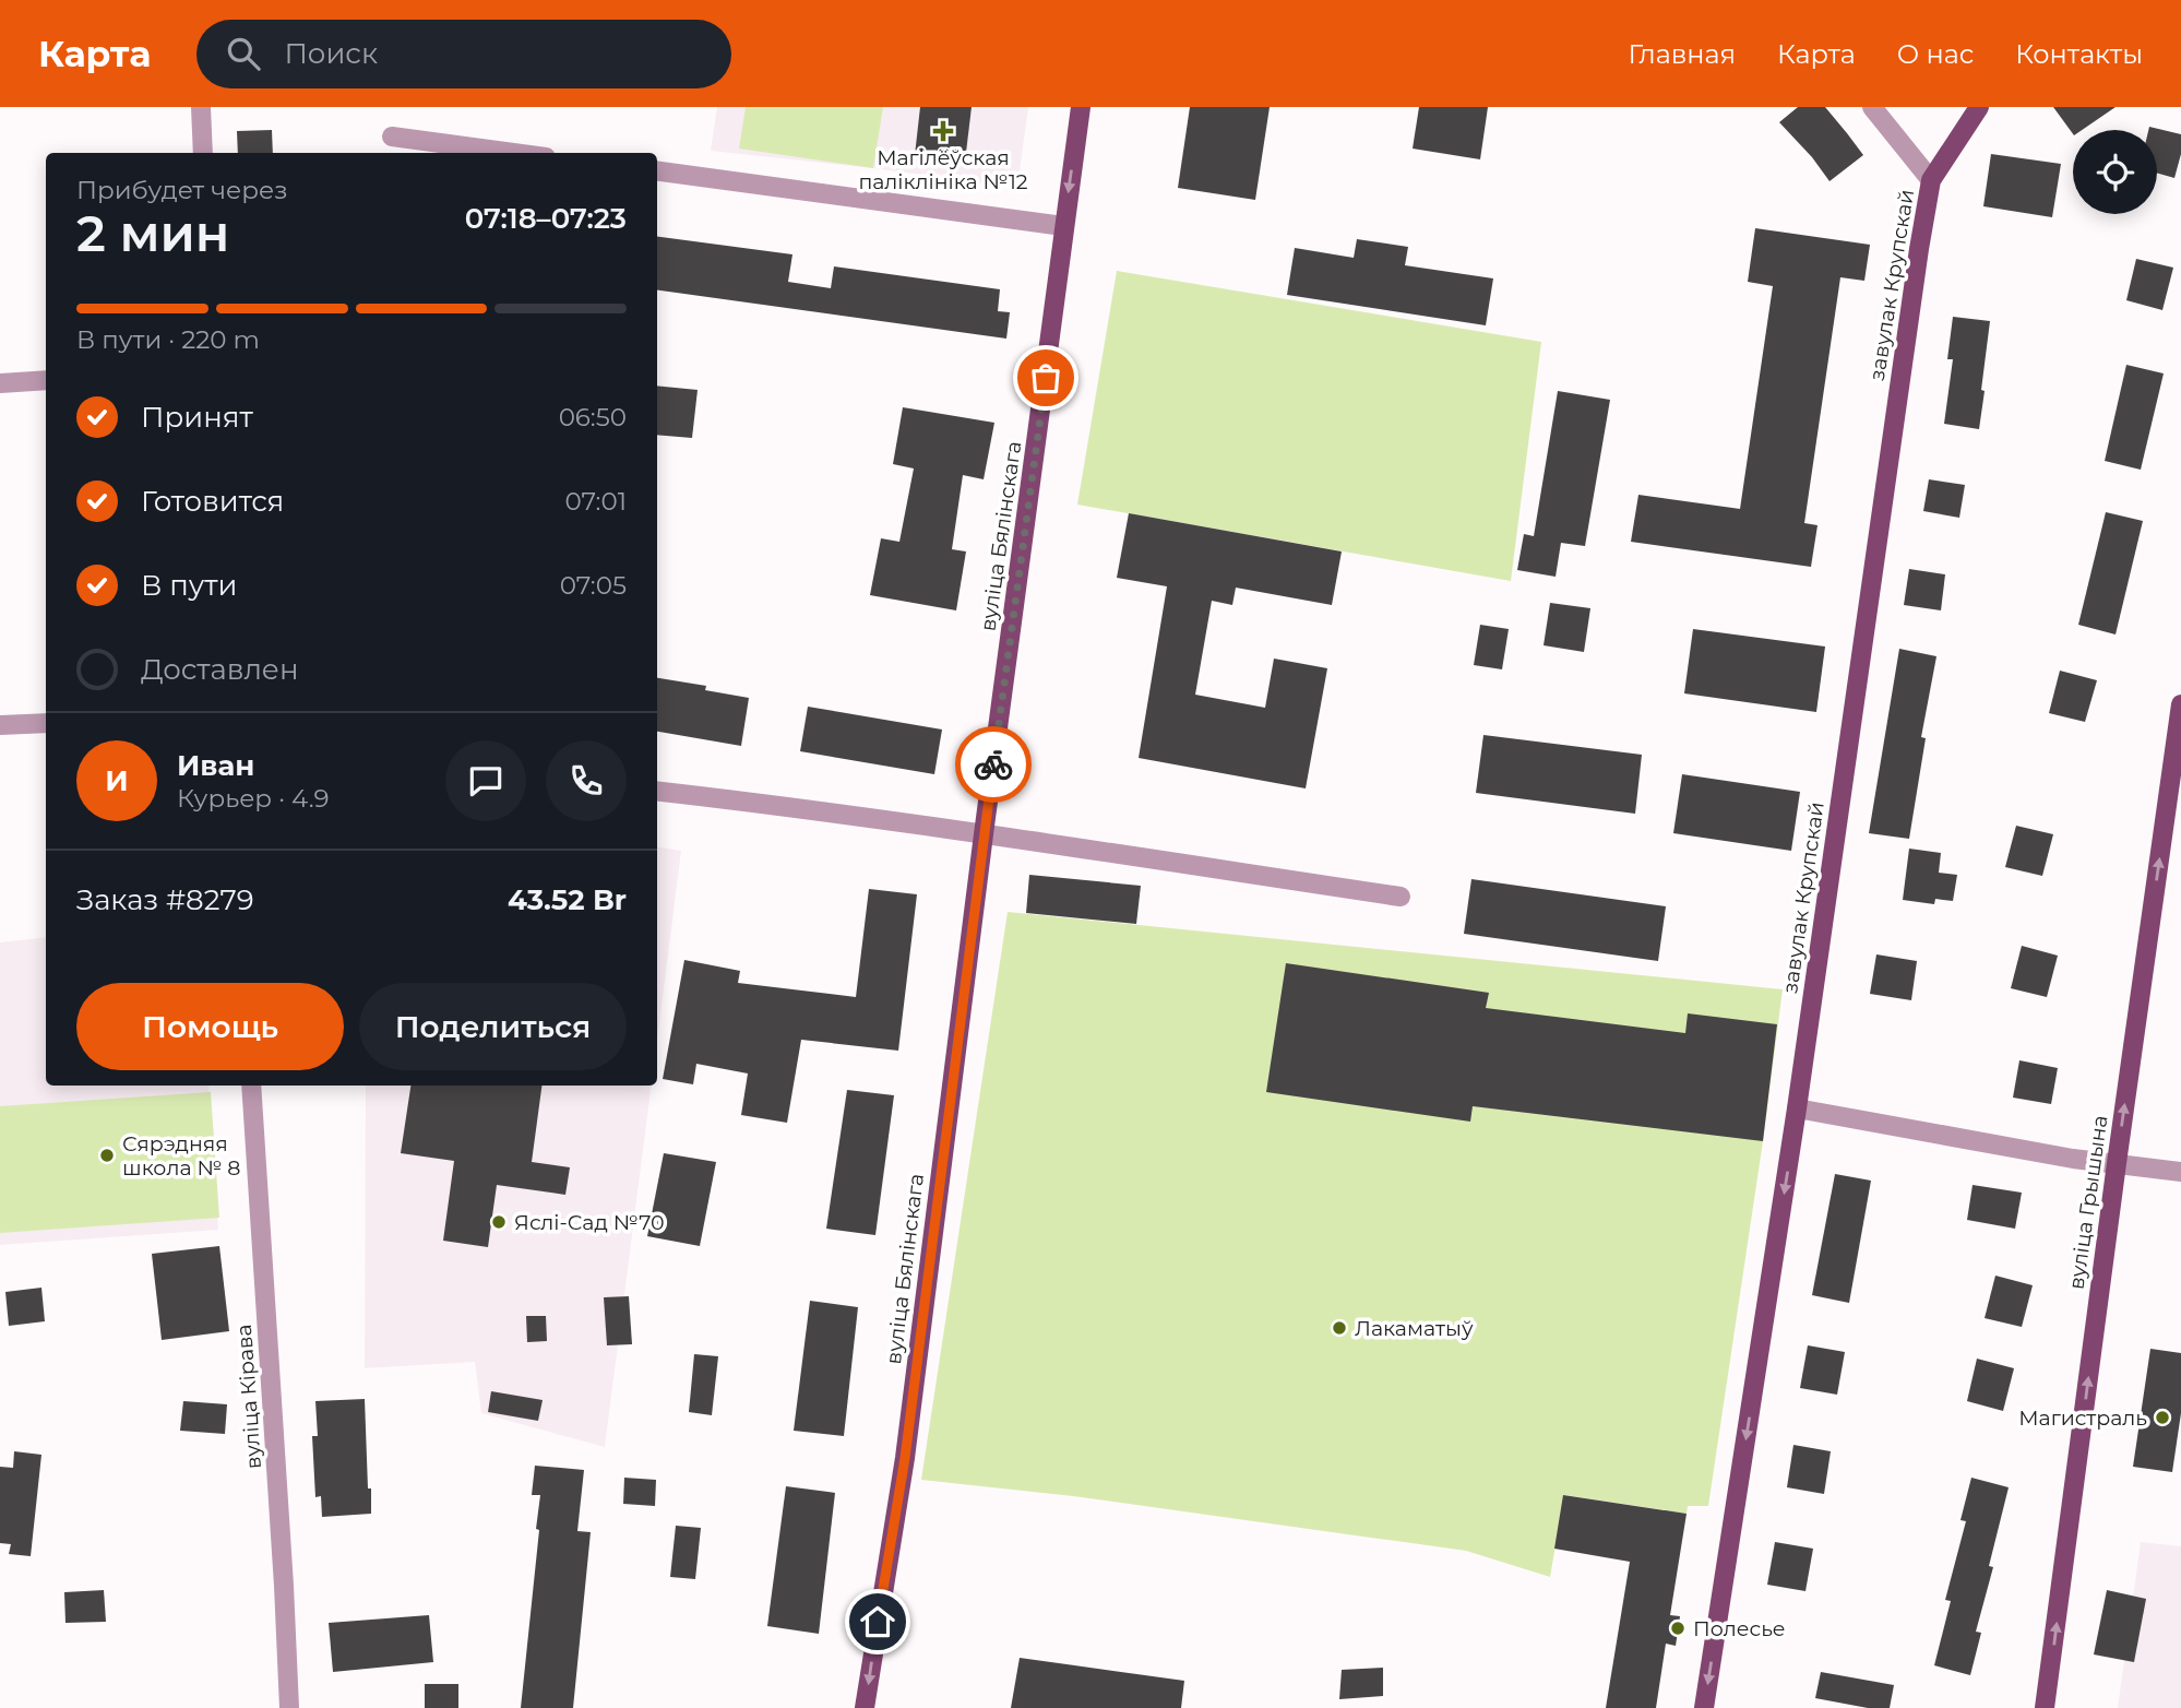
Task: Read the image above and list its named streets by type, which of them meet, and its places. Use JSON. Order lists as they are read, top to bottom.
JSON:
{
  "streets": {
    "main road": ["завулак Крупскай", "вуліца Бялінскага", "вуліца Грышына"],
    "street": ["вуліца Кірава"]
  },
  "one_way": ["завулак Крупскай", "вуліца Бялінскага", "вуліца Грышына"],
  "places": {
    "health": ["Магілёўская паліклініка №12"],
    "other": [
      "Сярэдняя школа № 8",
      "Яслі-Сад №70",
      "Лакаматыў",
      "Магистраль",
      "Полесье"
    ]
  },
  "page": {
    "header": "Карта",
    "search": "Поиск",
    "nav": [
      "Главная",
      "Карта",
      "О нас",
      "Контакты"
    ],
    "heading": ["2 мин", "Прибудет через", "07:18–07:23"],
    "panel": [
      "Иван",
      "Курьер · 4.9",
      "Заказ #8279",
      "43.52 Br"
    ],
    "bar": "В пути · 220 m",
    "list": [
      ["Принят", "06:50"],
      ["Готовится", "07:01"],
      ["В пути", "07:05"],
      "Доставлен"
    ],
    "round": "И",
    "buttons": ["Помощь", "Поделиться"]
  }
}
